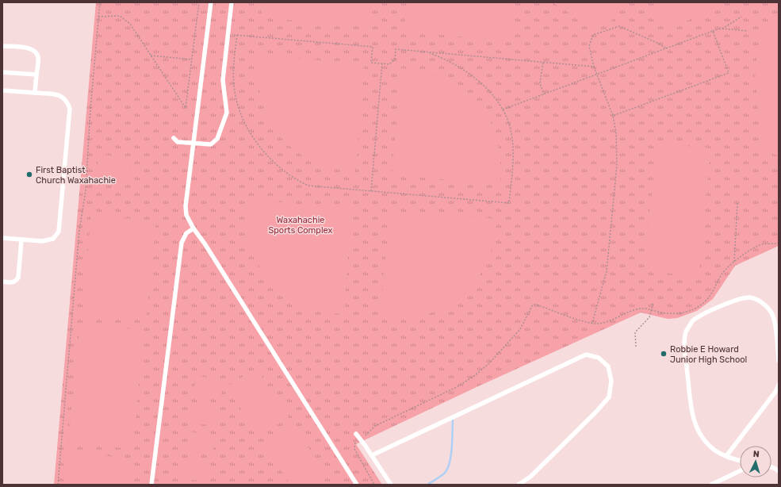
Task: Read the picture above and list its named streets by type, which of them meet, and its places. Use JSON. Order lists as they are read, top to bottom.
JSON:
{
  "parks": ["Waxahachie Sports Complex"],
  "places": ["First Baptist Church Waxahachie", "Robbie E Howard Junior High School"],
  "north": "top"
}
